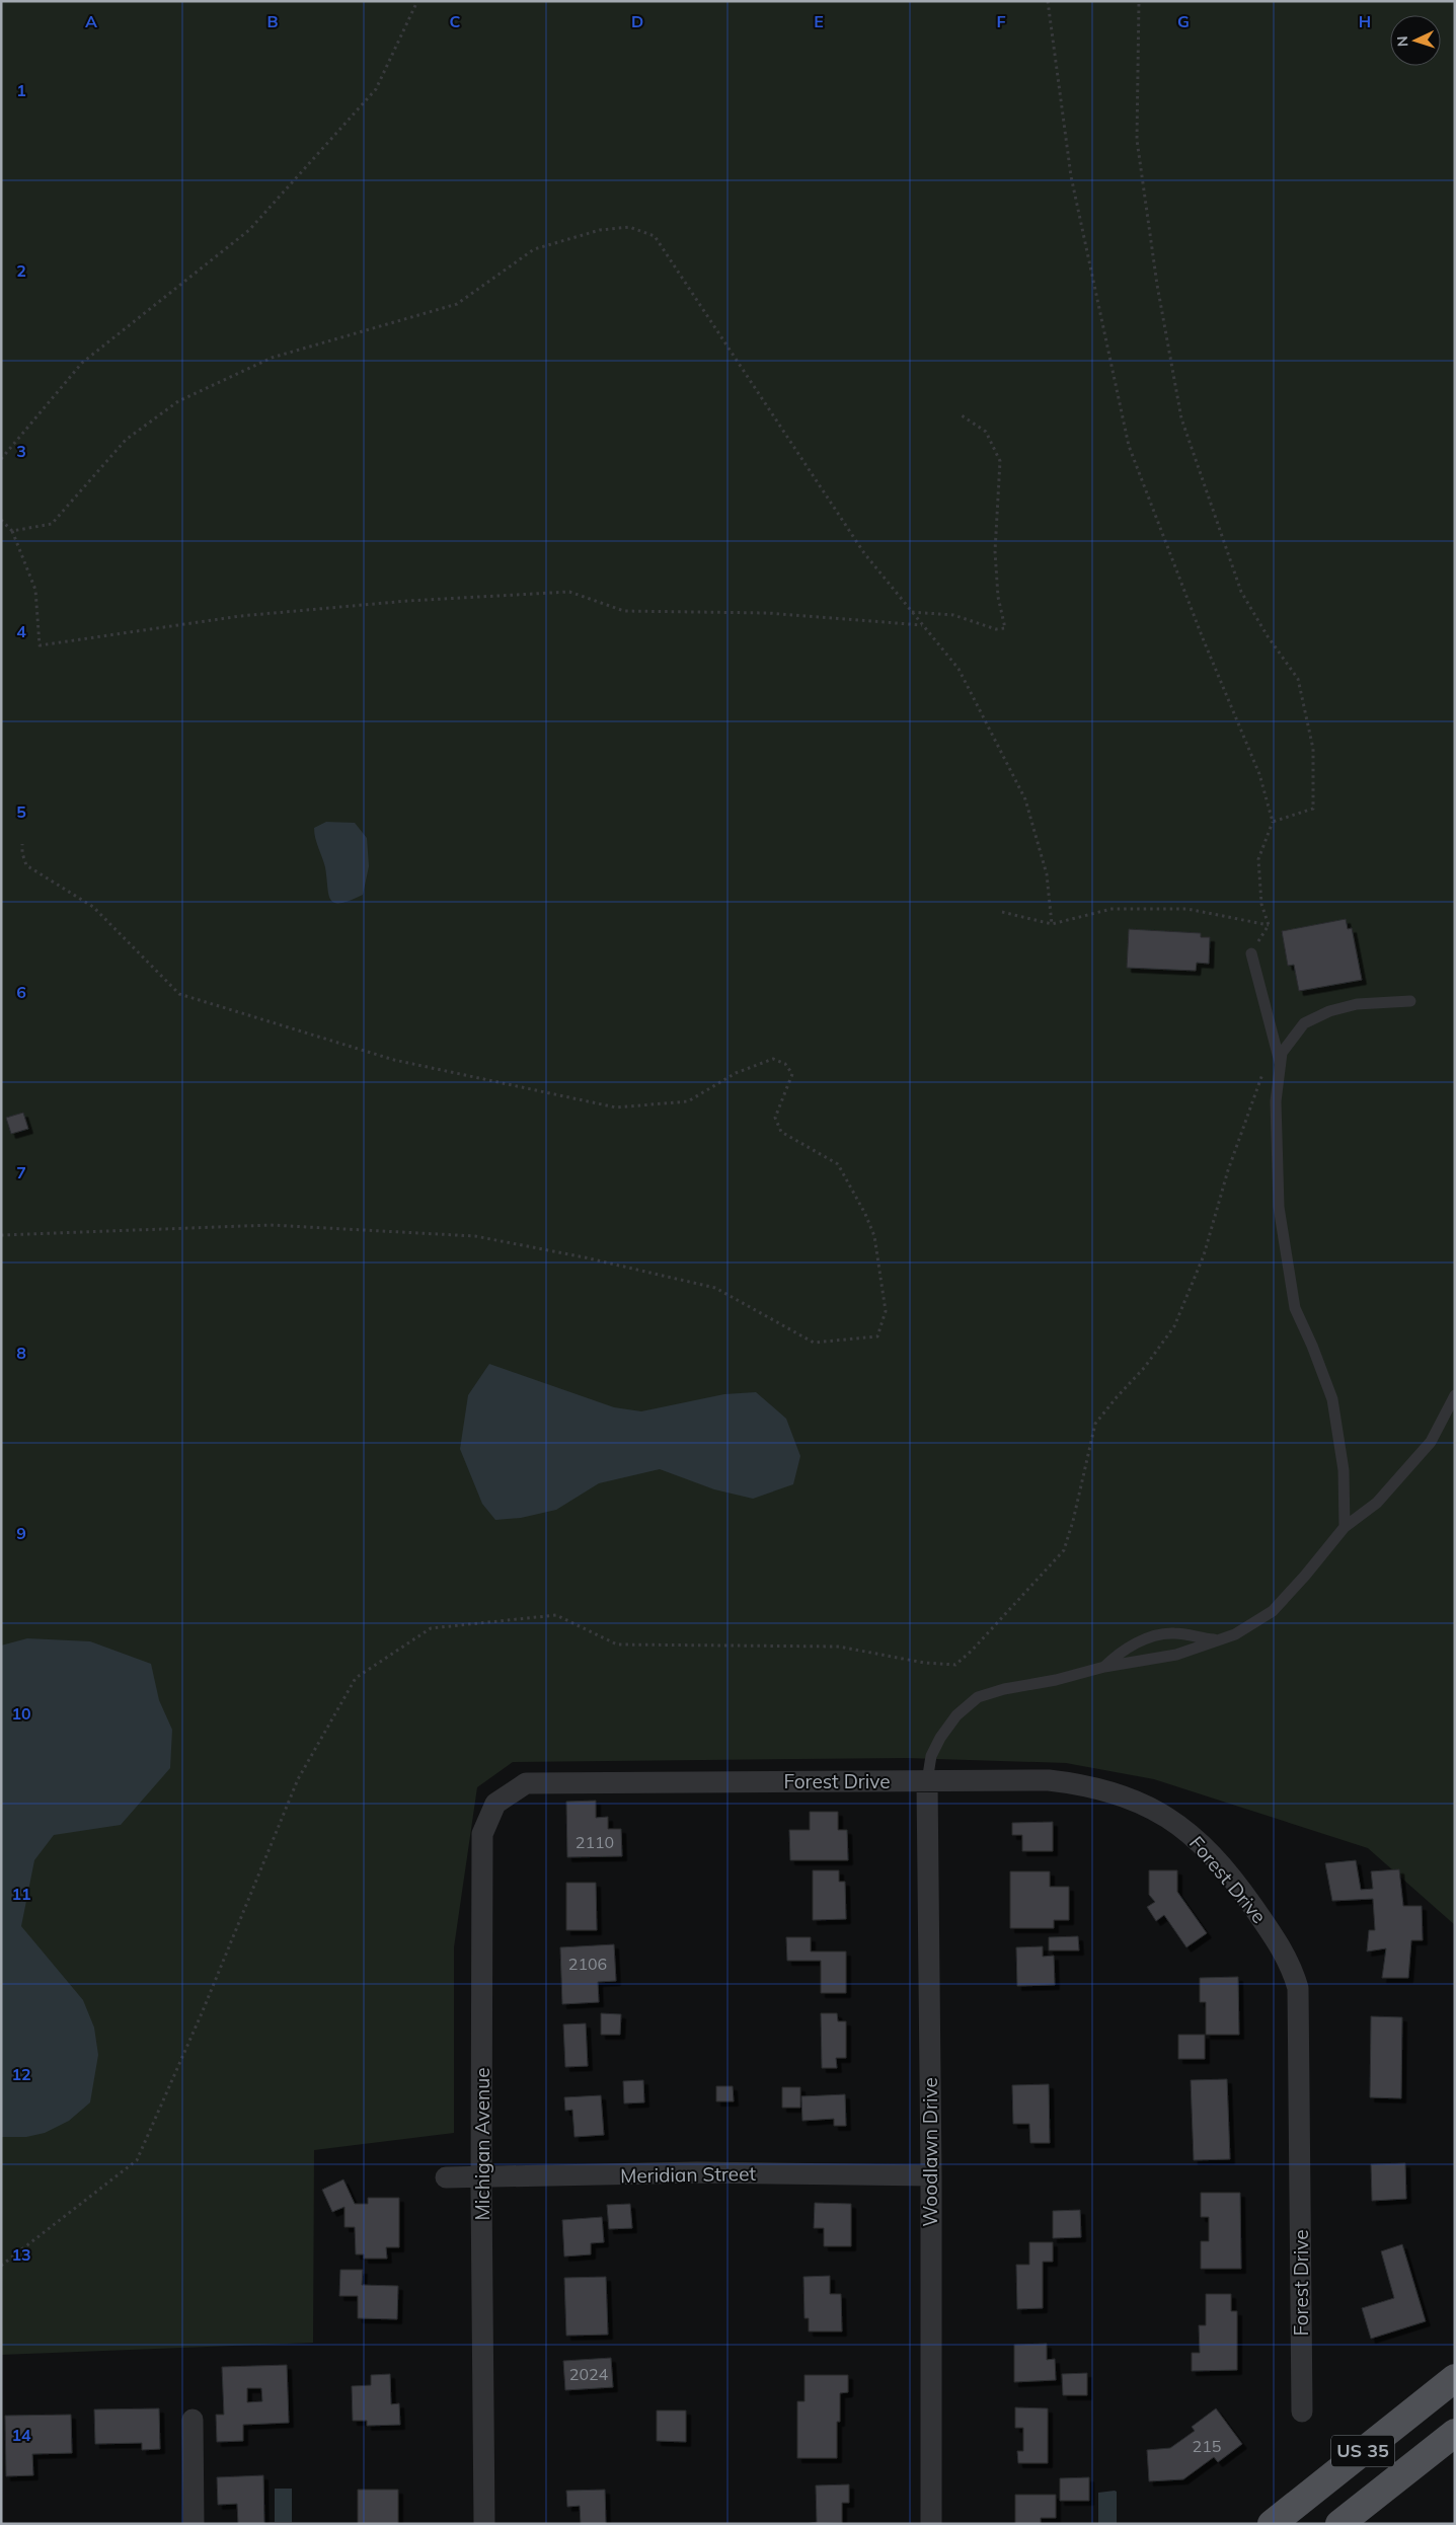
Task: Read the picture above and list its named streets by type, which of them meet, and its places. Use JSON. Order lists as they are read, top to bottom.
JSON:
{
  "streets": {
    "main road": ["US 35"],
    "street": [
      "Forest Drive",
      "Michigan Avenue",
      "Woodlawn Drive",
      "Meridian Street"
    ]
  },
  "crossings": [
    ["Forest Drive", "Michigan Avenue"],
    ["Forest Drive", "Woodlawn Drive"],
    ["Michigan Avenue", "Meridian Street"],
    ["Woodlawn Drive", "Meridian Street"]
  ],
  "house_numbers": [
    "2110",
    "2106",
    "2024",
    "215"
  ],
  "north": "left",
  "grid": {
    "columns": [
      "A",
      "B",
      "C",
      "D",
      "E",
      "F",
      "G",
      "H"
    ],
    "rows": [
      "1",
      "2",
      "3",
      "4",
      "5",
      "6",
      "7",
      "8",
      "9",
      "10",
      "11",
      "12",
      "13",
      "14"
    ]
  }
}
